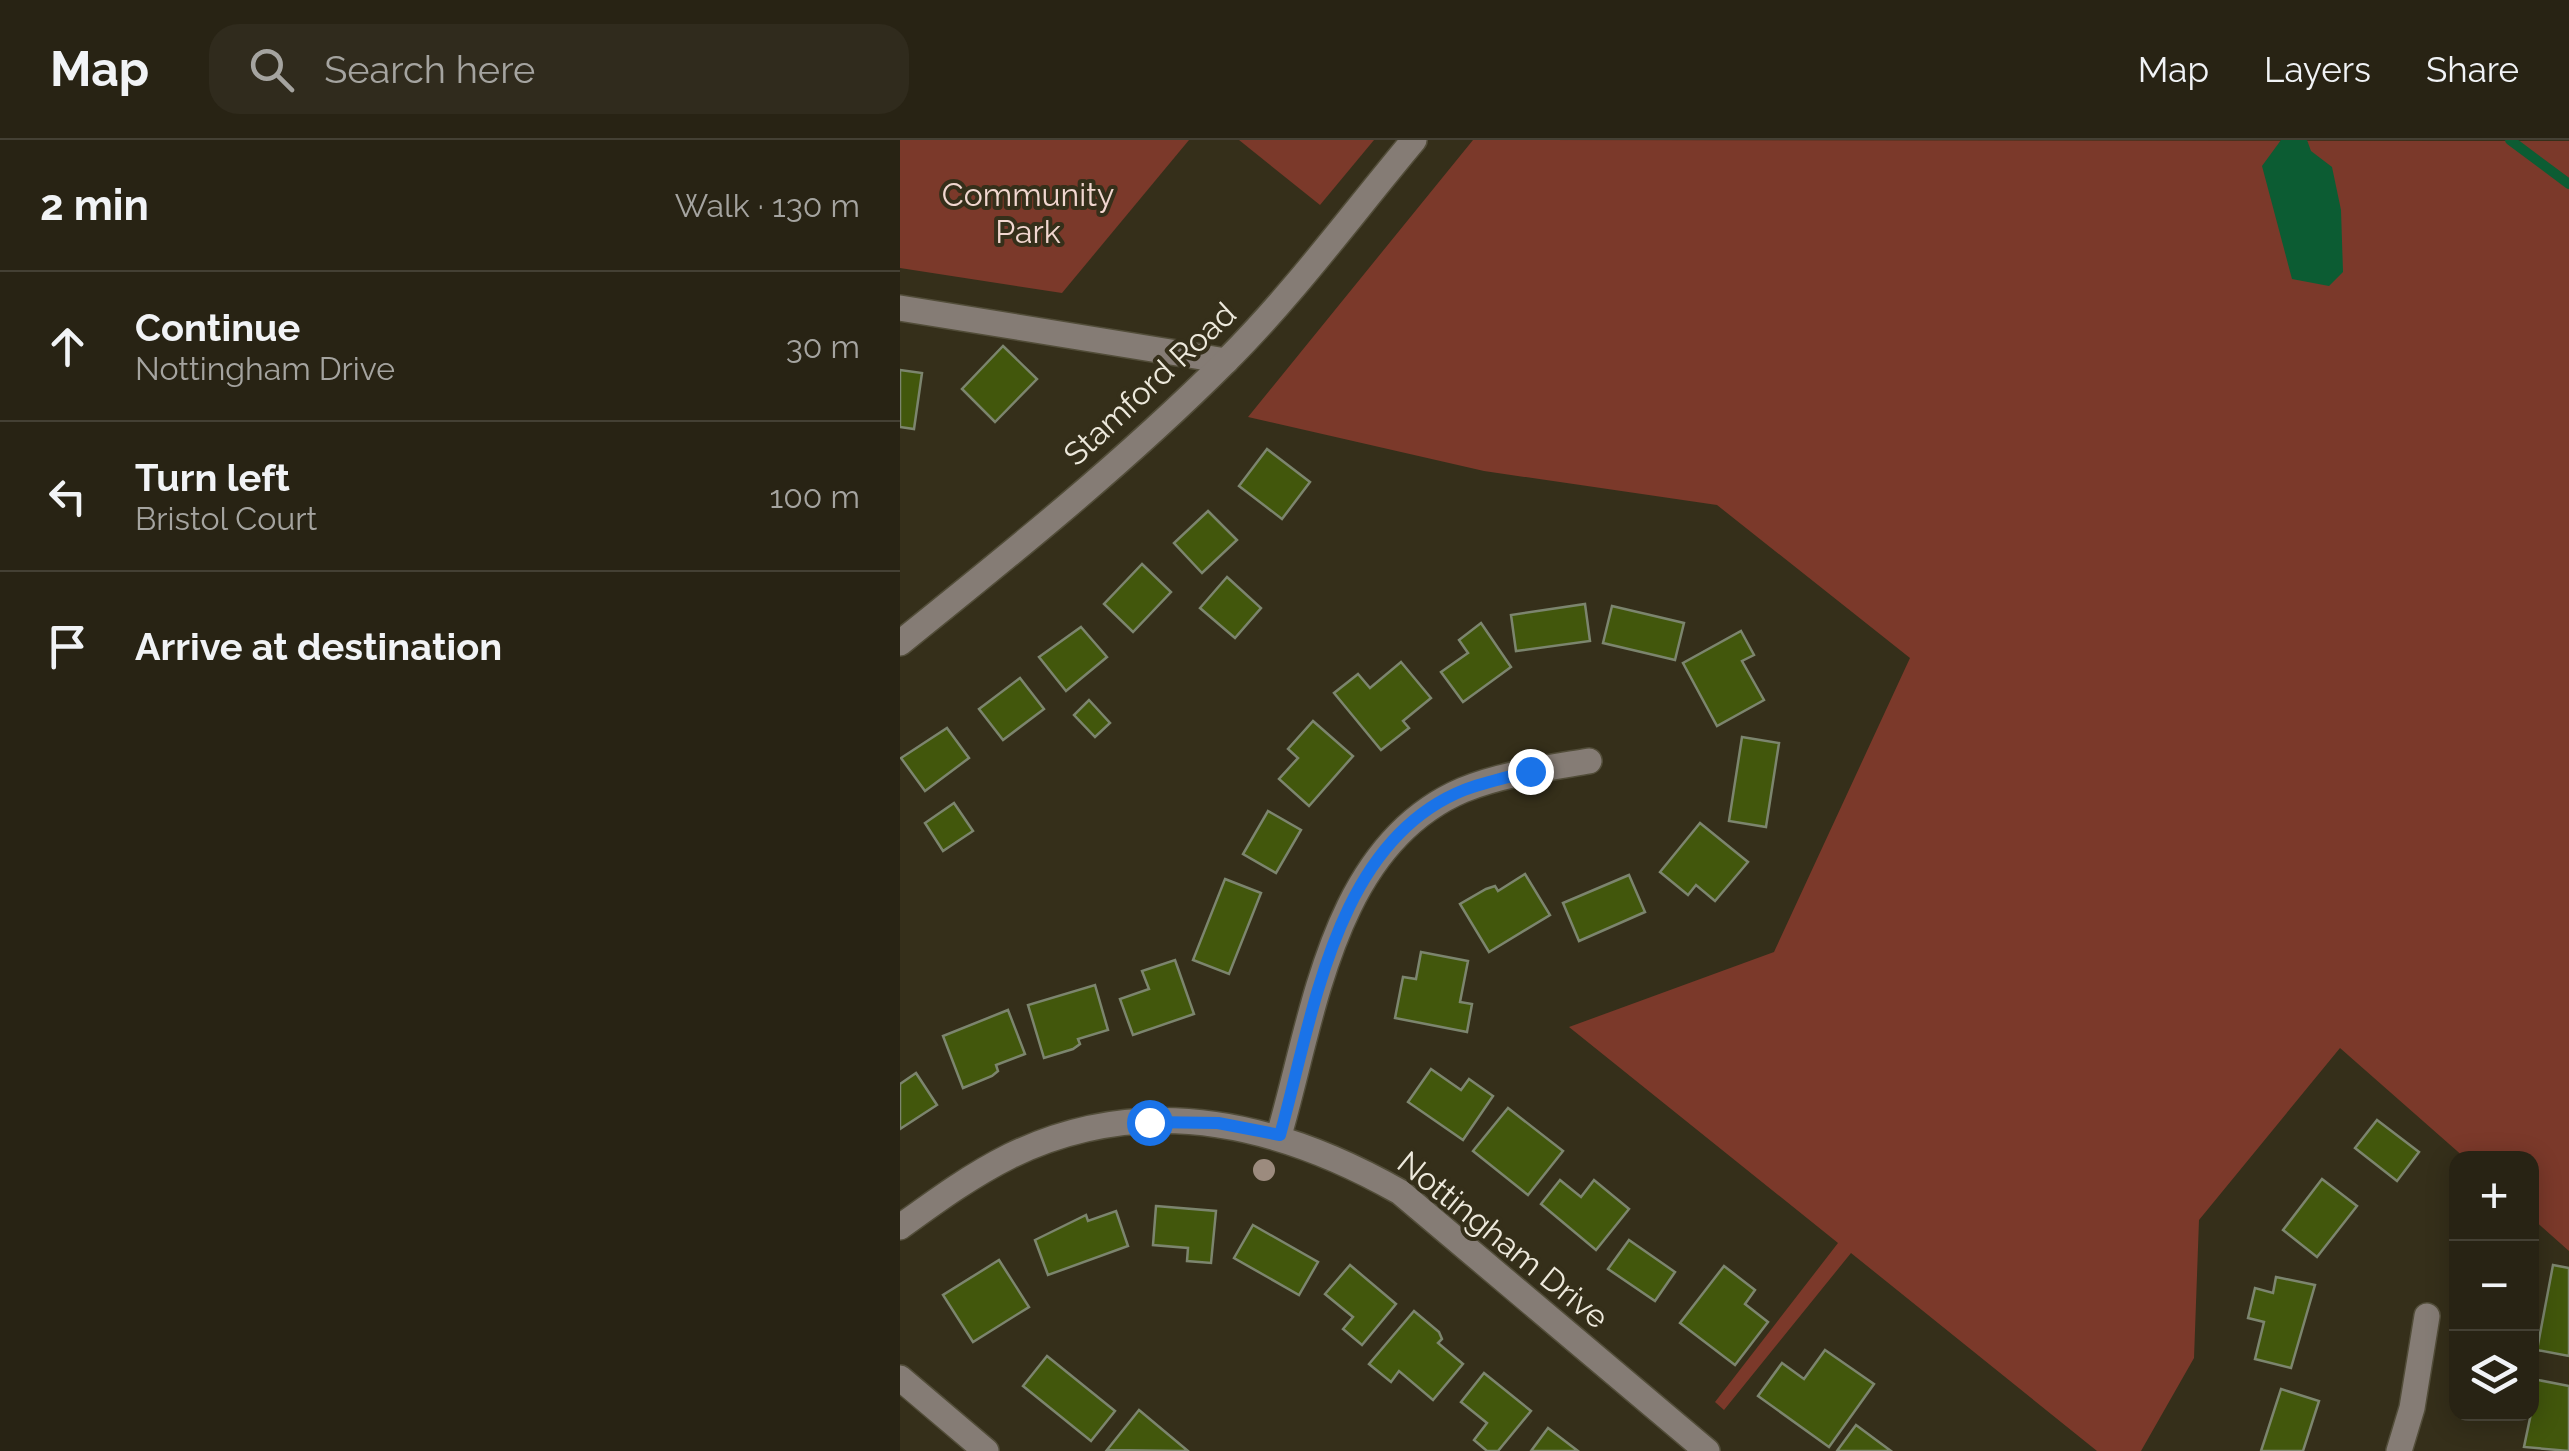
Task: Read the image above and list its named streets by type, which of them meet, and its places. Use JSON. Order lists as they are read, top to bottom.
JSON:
{
  "streets": {
    "street": ["Stamford Road", "Nottingham Drive"]
  },
  "parks": ["Community Park"],
  "page": {
    "header": "Map",
    "search": "Search here",
    "nav": ["Map", "Layers", "Share"],
    "heading": ["2 min", "Walk · 130 m"],
    "list": [
      ["Continue", "Nottingham Drive", "30 m"],
      ["Turn left", "Bristol Court", "100 m"],
      "Arrive at destination"
    ],
    "map_buttons": ["+", "−"]
  }
}
